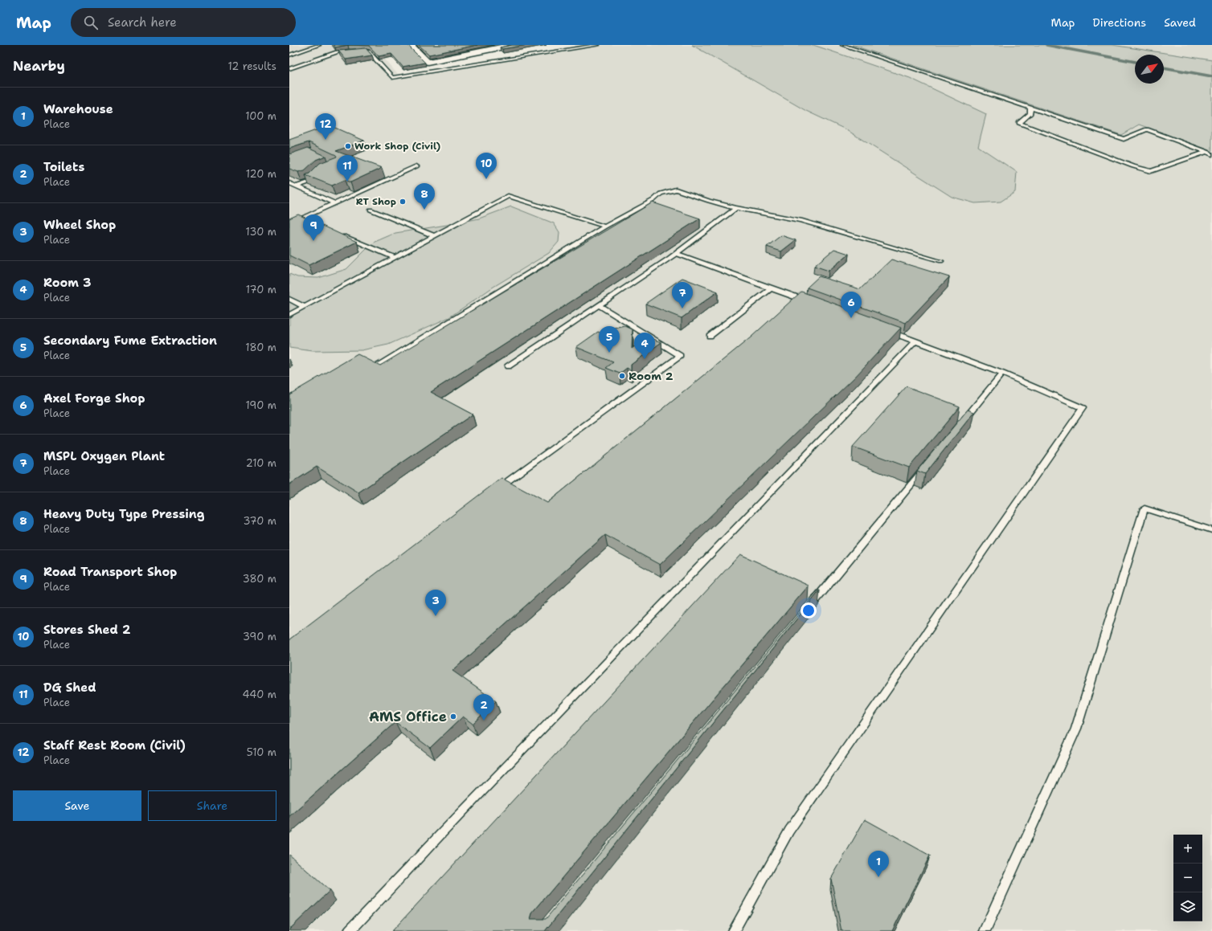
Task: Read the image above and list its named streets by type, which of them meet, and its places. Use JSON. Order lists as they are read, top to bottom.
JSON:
{
  "places": [
    "Work Shop (Civil)",
    "RT Shop",
    "Room 2",
    "AMS Office"
  ],
  "north": "top right",
  "page": {
    "header": "Map",
    "search": "Search here",
    "nav": ["Map", "Directions", "Saved"],
    "heading": ["Nearby", "12 results"],
    "list": [
      {
        "mark": "1",
        "name": "Warehouse",
        "note": "Place",
        "value": "100 m"
      },
      {
        "mark": "2",
        "name": "Toilets",
        "note": "Place",
        "value": "120 m"
      },
      {
        "mark": "3",
        "name": "Wheel Shop",
        "note": "Place",
        "value": "130 m"
      },
      {
        "mark": "4",
        "name": "Room 3",
        "note": "Place",
        "value": "170 m"
      },
      {
        "mark": "5",
        "name": "Secondary Fume Extraction",
        "note": "Place",
        "value": "180 m"
      },
      {
        "mark": "6",
        "name": "Axel Forge Shop",
        "note": "Place",
        "value": "190 m"
      },
      {
        "mark": "7",
        "name": "MSPL Oxygen Plant",
        "note": "Place",
        "value": "210 m"
      },
      {
        "mark": "8",
        "name": "Heavy Duty Type Pressing",
        "note": "Place",
        "value": "370 m"
      },
      {
        "mark": "9",
        "name": "Road Transport Shop",
        "note": "Place",
        "value": "380 m"
      },
      {
        "mark": "10",
        "name": "Stores Shed 2",
        "note": "Place",
        "value": "390 m"
      },
      {
        "mark": "11",
        "name": "DG Shed",
        "note": "Place",
        "value": "440 m"
      },
      {
        "mark": "12",
        "name": "Staff Rest Room (Civil)",
        "note": "Place",
        "value": "510 m"
      }
    ],
    "pins": [
      "12",
      "10",
      "11",
      "8",
      "9",
      "7",
      "6",
      "5",
      "4",
      "3",
      "2",
      "1"
    ],
    "buttons": ["Save", "Share"],
    "map_buttons": ["+", "−"]
  }
}
